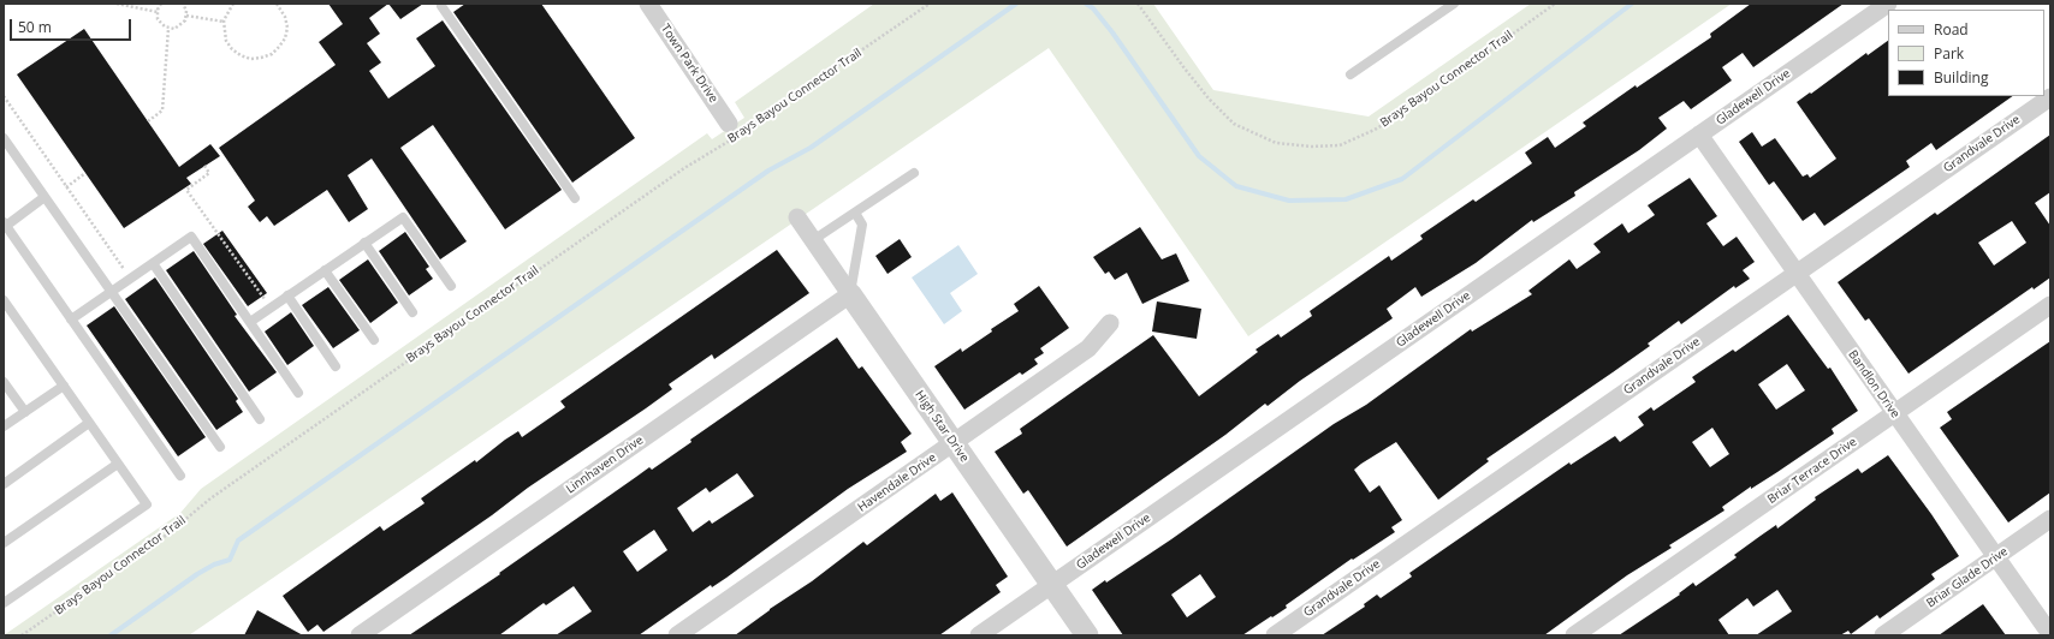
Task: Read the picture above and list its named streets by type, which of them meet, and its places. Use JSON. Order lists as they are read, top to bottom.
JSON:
{
  "streets": {
    "street": [
      "Town Park Drive",
      "Gladewell Drive",
      "Grandvale Drive",
      "Bandlon Drive",
      "High Star Drive",
      "Linnhaven Drive",
      "Briar Terrace Drive",
      "Havendale Drive",
      "Briar Glade Drive"
    ],
    "path": ["Brays Bayou Connector Trail"]
  },
  "crossings": [
    ["Gladewell Drive", "Bandlon Drive"],
    ["Gladewell Drive", "High Star Drive"],
    ["Grandvale Drive", "Bandlon Drive"],
    ["Bandlon Drive", "Briar Terrace Drive"],
    ["Bandlon Drive", "Briar Glade Drive"],
    ["High Star Drive", "Linnhaven Drive"],
    ["High Star Drive", "Havendale Drive"]
  ],
  "legend": ["Road", "Park", "Building"],
  "scale_bar": "50 m"
}
